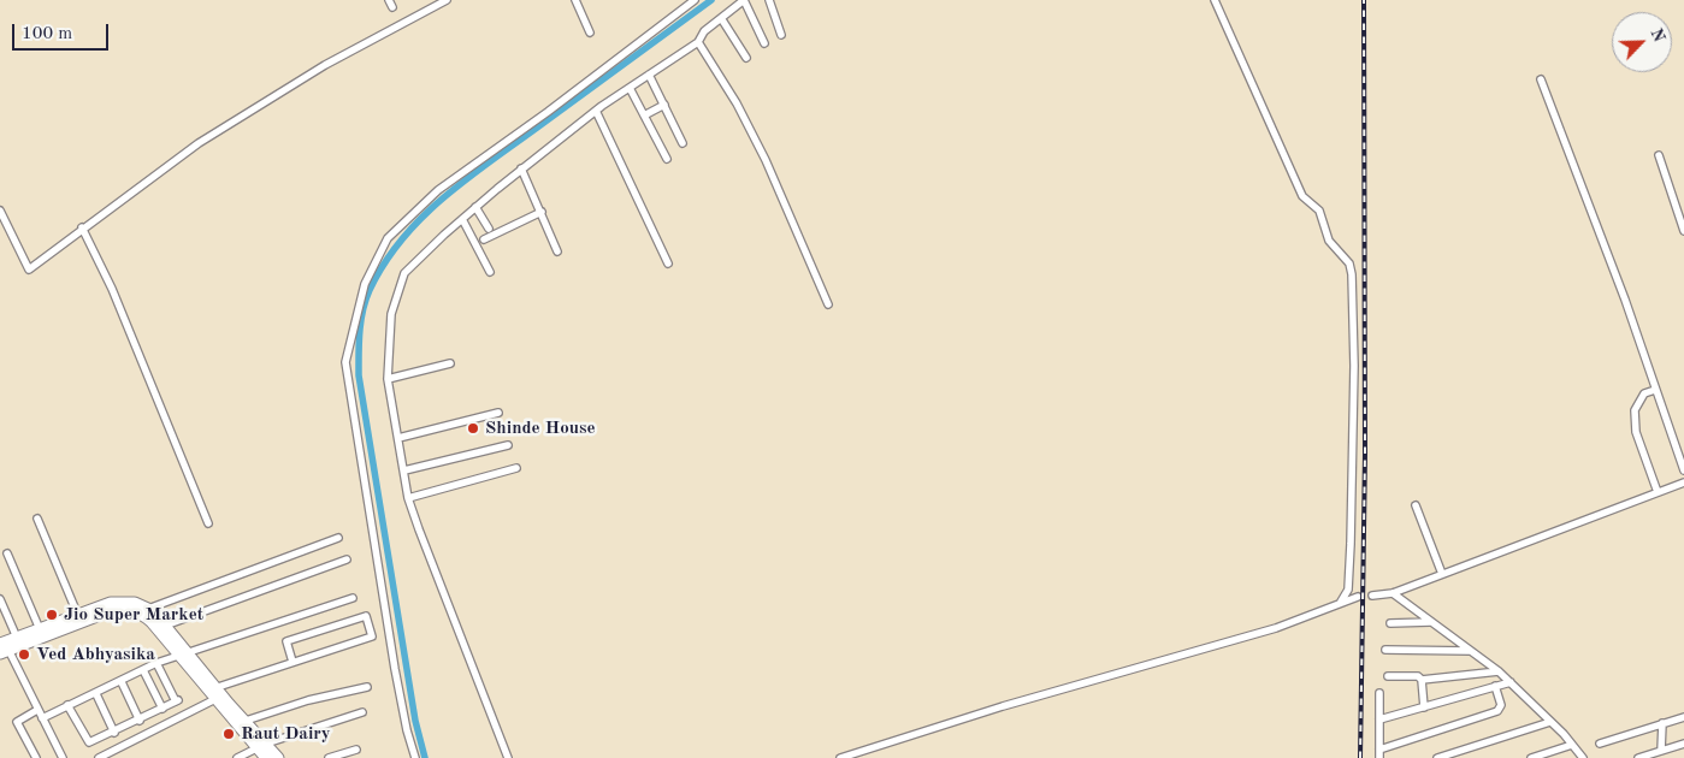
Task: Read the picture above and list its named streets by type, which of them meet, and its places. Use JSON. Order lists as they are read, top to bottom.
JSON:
{
  "places": [
    "Shinde House",
    "Jio Super Market",
    "Ved Abhyasika",
    "Raut Dairy"
  ],
  "scale_bar": "100 m",
  "north": "top right"
}
